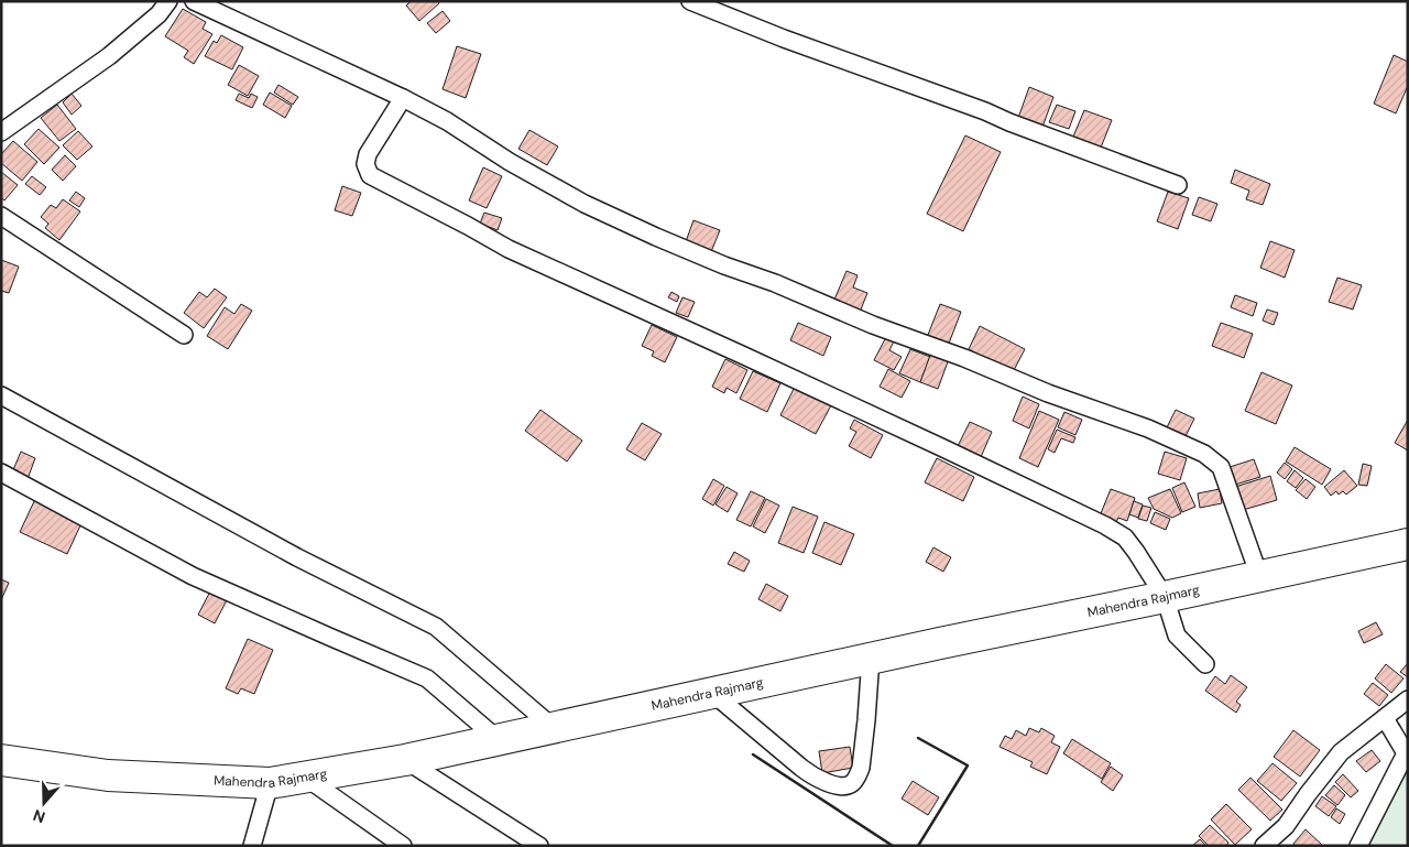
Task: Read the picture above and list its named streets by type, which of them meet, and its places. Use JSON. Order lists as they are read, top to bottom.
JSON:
{
  "streets": {
    "highway": ["Mahendra Rajmarg"]
  },
  "north": "bottom"
}
